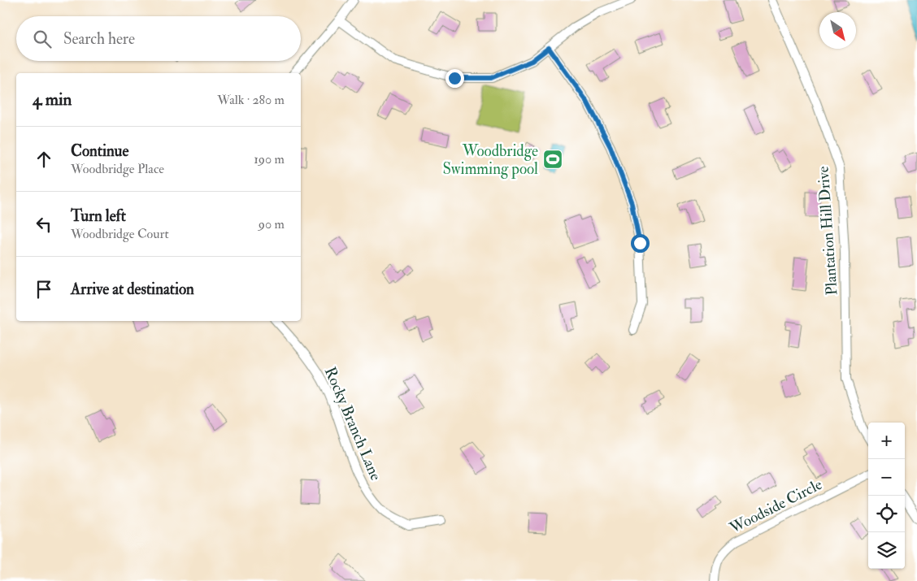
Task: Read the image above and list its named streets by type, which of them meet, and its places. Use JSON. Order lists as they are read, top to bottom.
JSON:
{
  "streets": {
    "street": ["Plantation Hill Drive", "Rocky Branch Lane", "Woodside Circle"]
  },
  "places": {
    "sports": ["Woodbridge Swimming pool"]
  },
  "north": "bottom right",
  "page": {
    "search": "Search here",
    "heading": ["4 min", "Walk · 280 m"],
    "list": [
      ["Continue", "Woodbridge Place", "190 m"],
      ["Turn left", "Woodbridge Court", "90 m"],
      "Arrive at destination"
    ],
    "map_buttons": ["+", "−"]
  }
}
